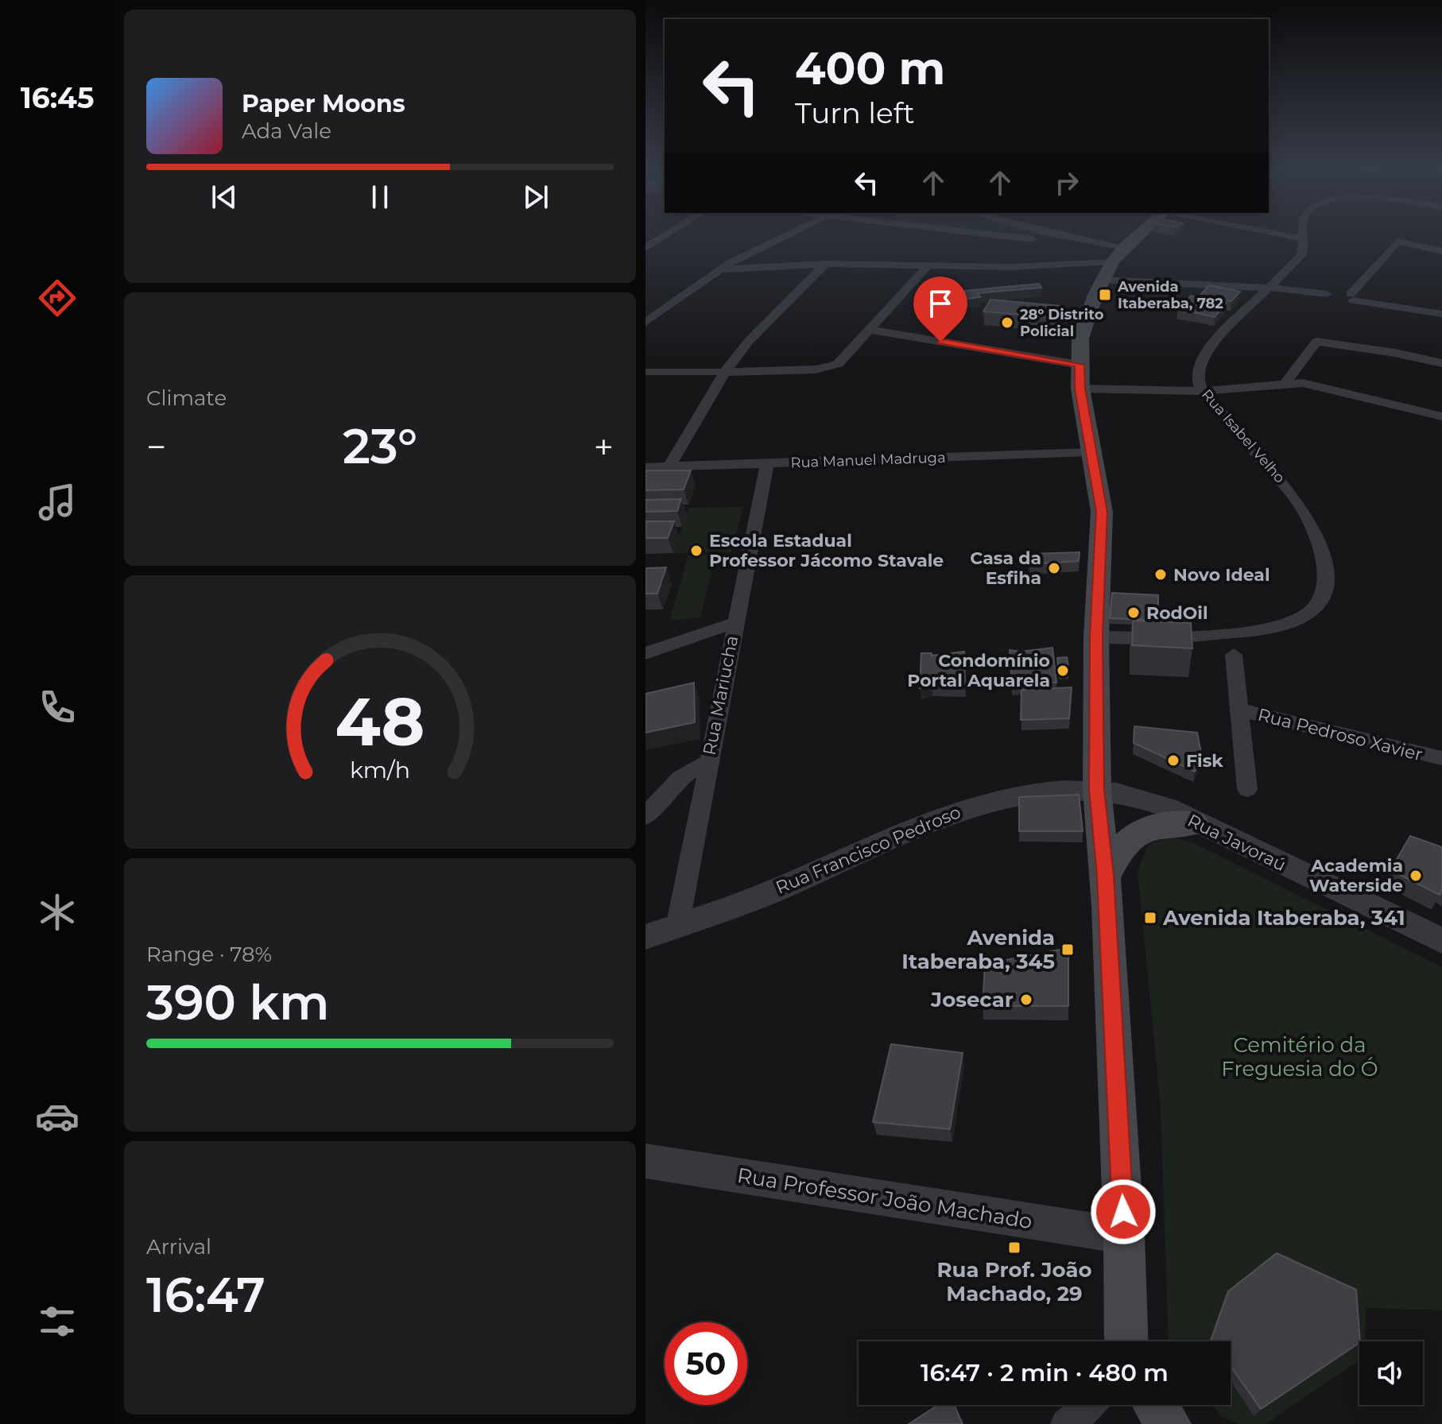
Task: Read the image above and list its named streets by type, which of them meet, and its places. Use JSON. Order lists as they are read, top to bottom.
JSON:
{
  "streets": {
    "street": [
      "Rua Isabel Velho",
      "Rua Manuel Madruga",
      "Rua Mariucha",
      "Rua Pedroso Xavier",
      "Rua Javoraú",
      "Rua Francisco Pedroso",
      "Rua Professor João Machado"
    ]
  },
  "crossings": [
    ["Rua Manuel Madruga", "Rua Mariucha"],
    ["Rua Mariucha", "Rua Francisco Pedroso"],
    ["Rua Javoraú", "Rua Francisco Pedroso"]
  ],
  "parks": ["Cemitério da Freguesia do Ó"],
  "places": {
    "transit": [
      "Avenida Itaberaba, 782",
      "Avenida Itaberaba, 341",
      "Avenida Itaberaba, 345",
      "Rua Prof. João Machado, 29"
    ],
    "other": [
      "28º Distrito Policial",
      "Escola Estadual Professor Jácomo Stavale",
      "Casa da Esfiha",
      "Novo Ideal",
      "RodOil",
      "Condomínio Portal Aquarela",
      "Fisk",
      "Academia Waterside",
      "Josecar"
    ]
  },
  "page": {
    "tabs": "16:45",
    "turn": ["400 m", "Turn left"],
    "song": ["Paper Moons", "Ada Vale"],
    "tile": [
      "Climate",
      ["Range · 78%", "390 km"],
      ["Arrival", "16:47"]
    ],
    "heat": ["−", "23°", "+"],
    "limit": "50",
    "trip": "16:47 · 2 min · 480 m",
    "gauge": ["48", "km/h"]
  }
}
